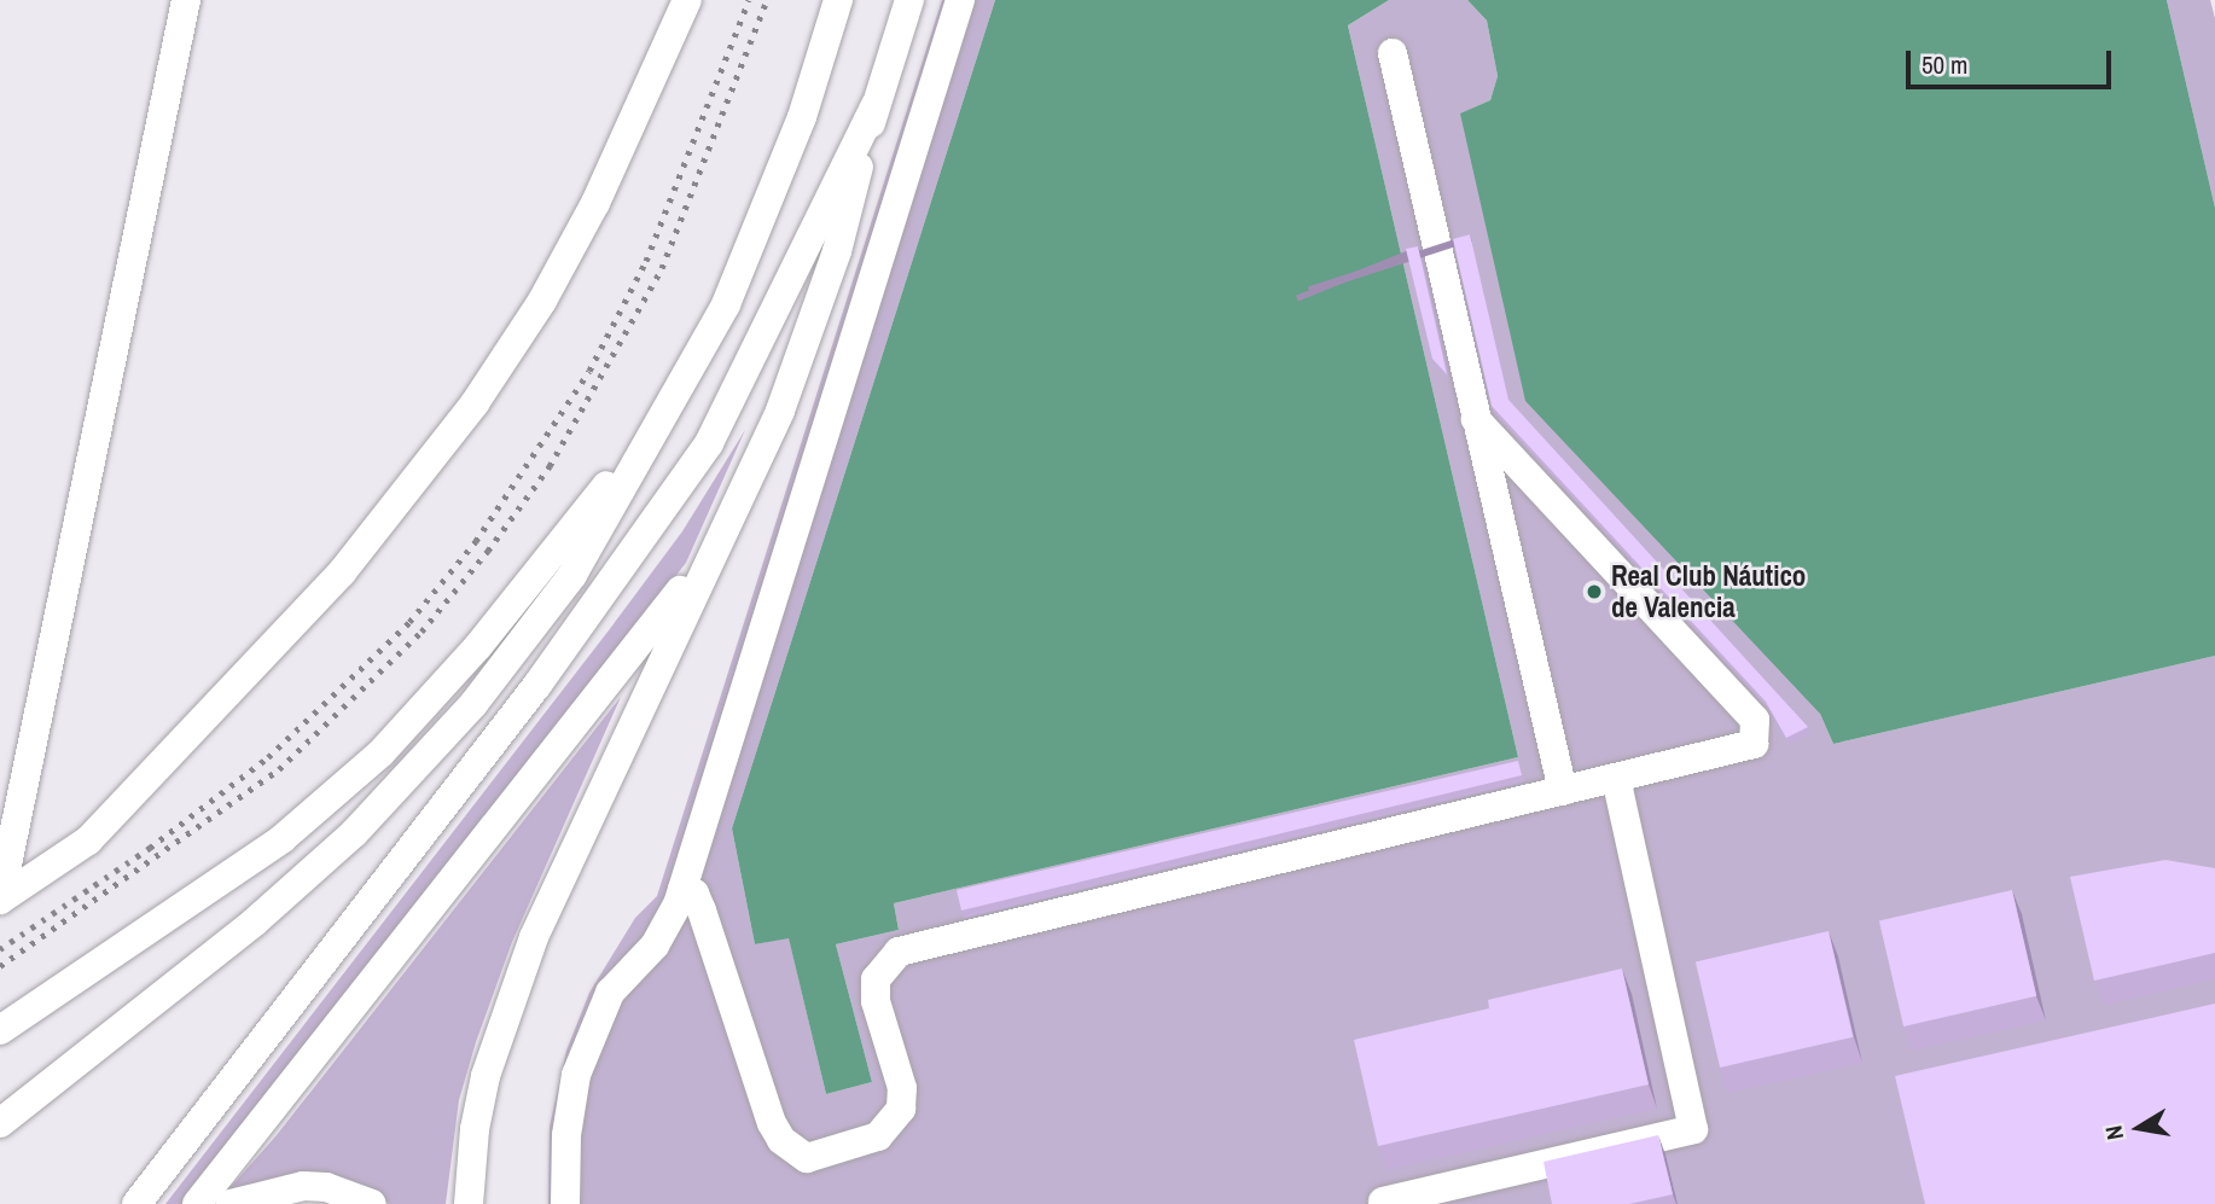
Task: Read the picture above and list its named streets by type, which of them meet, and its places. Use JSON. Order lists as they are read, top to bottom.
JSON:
{
  "places": ["Real Club Náutico de Valencia"],
  "scale_bar": "50 m",
  "north": "left"
}
